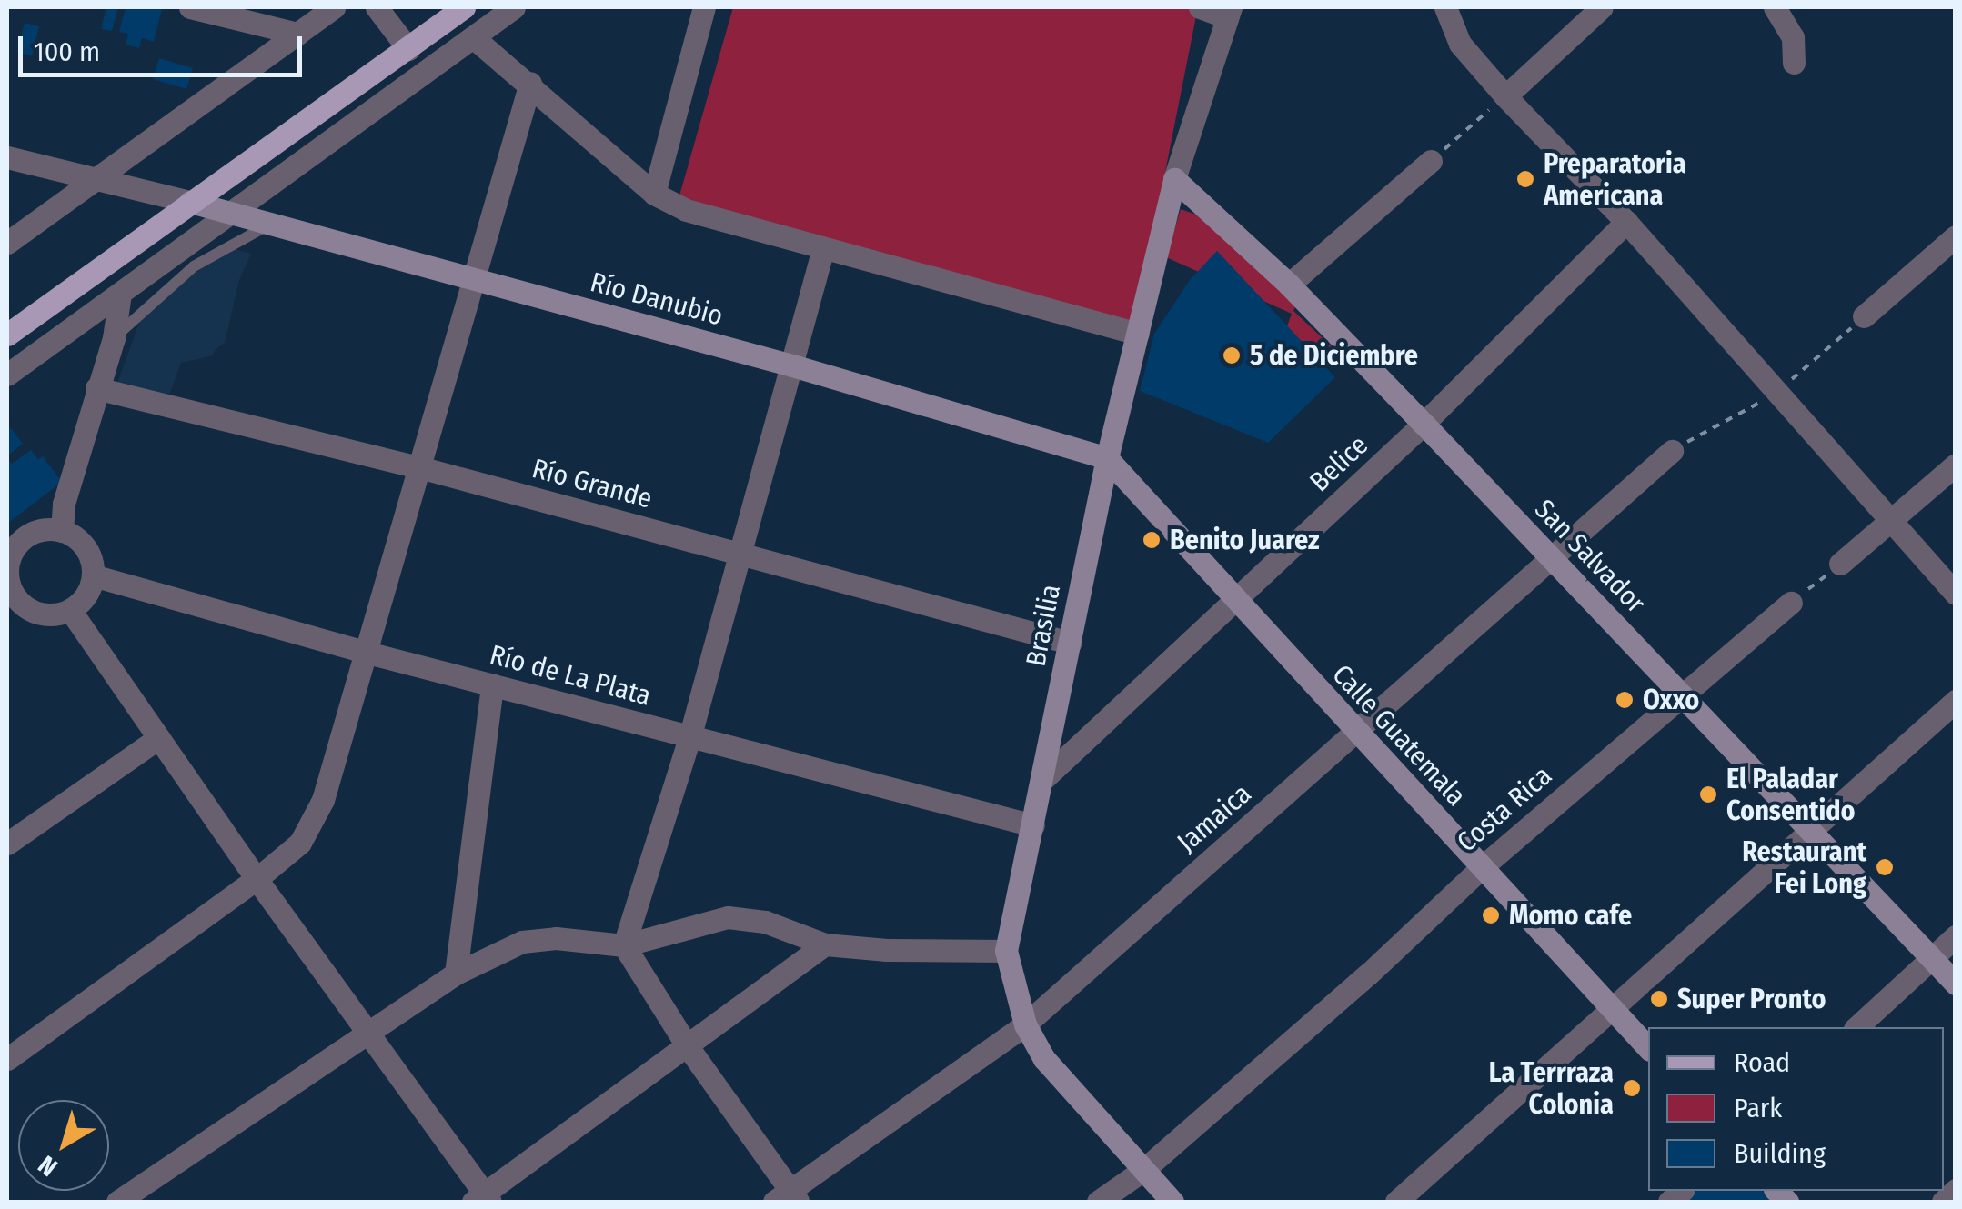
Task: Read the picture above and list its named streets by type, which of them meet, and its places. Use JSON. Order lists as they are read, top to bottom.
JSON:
{
  "streets": {
    "street": [
      "Río Danubio",
      "Belice",
      "Río Grande",
      "San Salvador",
      "Brasilia",
      "Río de La Plata",
      "Calle Guatemala",
      "Costa Rica",
      "Jamaica"
    ]
  },
  "crossings": [
    ["Río Danubio", "Brasilia"],
    ["Río Danubio", "Calle Guatemala"],
    ["Belice", "San Salvador"],
    ["Belice", "Brasilia"],
    ["Belice", "Calle Guatemala"],
    ["Río Grande", "Brasilia"],
    ["San Salvador", "Brasilia"],
    ["San Salvador", "Costa Rica"],
    ["San Salvador", "Jamaica"],
    ["Brasilia", "Río de La Plata"],
    ["Brasilia", "Calle Guatemala"],
    ["Brasilia", "Costa Rica"],
    ["Brasilia", "Jamaica"],
    ["Calle Guatemala", "Costa Rica"],
    ["Calle Guatemala", "Jamaica"]
  ],
  "places": [
    "Preparatoria Americana",
    "5 de Diciembre",
    "Benito Juarez",
    "Oxxo",
    "El Paladar Consentido",
    "Restaurant Fei Long",
    "Momo cafe",
    "Super Pronto",
    "La Terrraza Colonia"
  ],
  "legend": ["Road", "Park", "Building"],
  "scale_bar": "100 m",
  "north": "bottom left"
}
